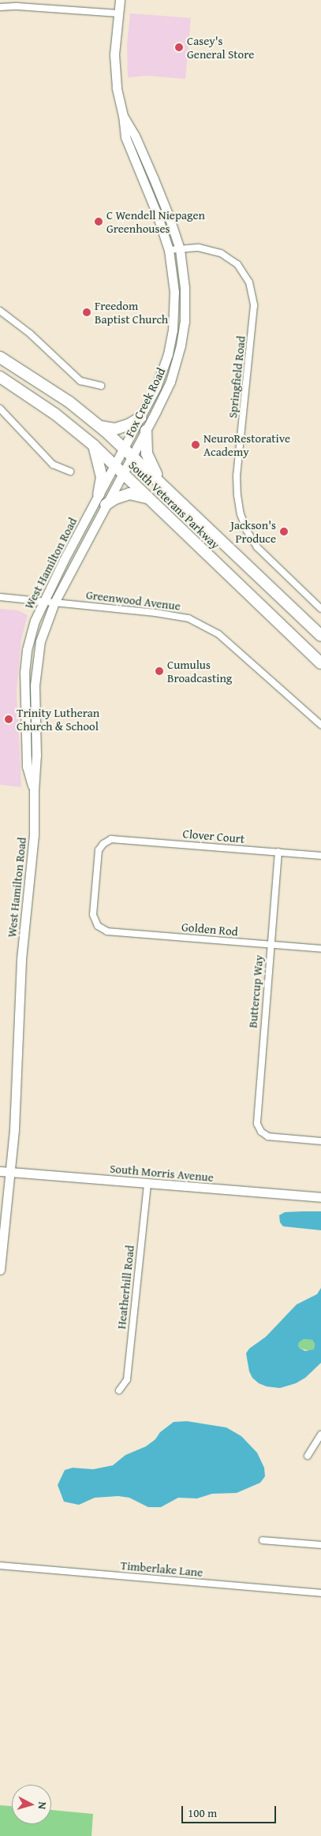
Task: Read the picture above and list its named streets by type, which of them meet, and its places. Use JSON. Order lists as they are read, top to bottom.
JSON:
{
  "streets": {
    "highway": ["South Veterans Parkway"],
    "main road": ["Fox Creek Road", "West Hamilton Road", "South Morris Avenue"],
    "street": [
      "Springfield Road",
      "Greenwood Avenue",
      "Clover Court",
      "Golden Rod",
      "Buttercup Way",
      "Heatherhill Road",
      "Timberlake Lane"
    ]
  },
  "crossings": [
    ["Springfield Road", "Fox Creek Road"],
    ["Fox Creek Road", "South Veterans Parkway"],
    ["Fox Creek Road", "West Hamilton Road"],
    ["South Veterans Parkway", "West Hamilton Road"],
    ["West Hamilton Road", "Greenwood Avenue"],
    ["West Hamilton Road", "South Morris Avenue"],
    ["Clover Court", "Golden Rod"],
    ["Clover Court", "Buttercup Way"],
    ["Golden Rod", "Buttercup Way"],
    ["South Morris Avenue", "Heatherhill Road"]
  ],
  "places": [
    "Casey's General Store",
    "C Wendell Niepagen Greenhouses",
    "Freedom Baptist Church",
    "NeuroRestorative Academy",
    "Jackson's Produce",
    "Cumulus Broadcasting",
    "Trinity Lutheran Church & School"
  ],
  "scale_bar": "100 m",
  "north": "right"
}
